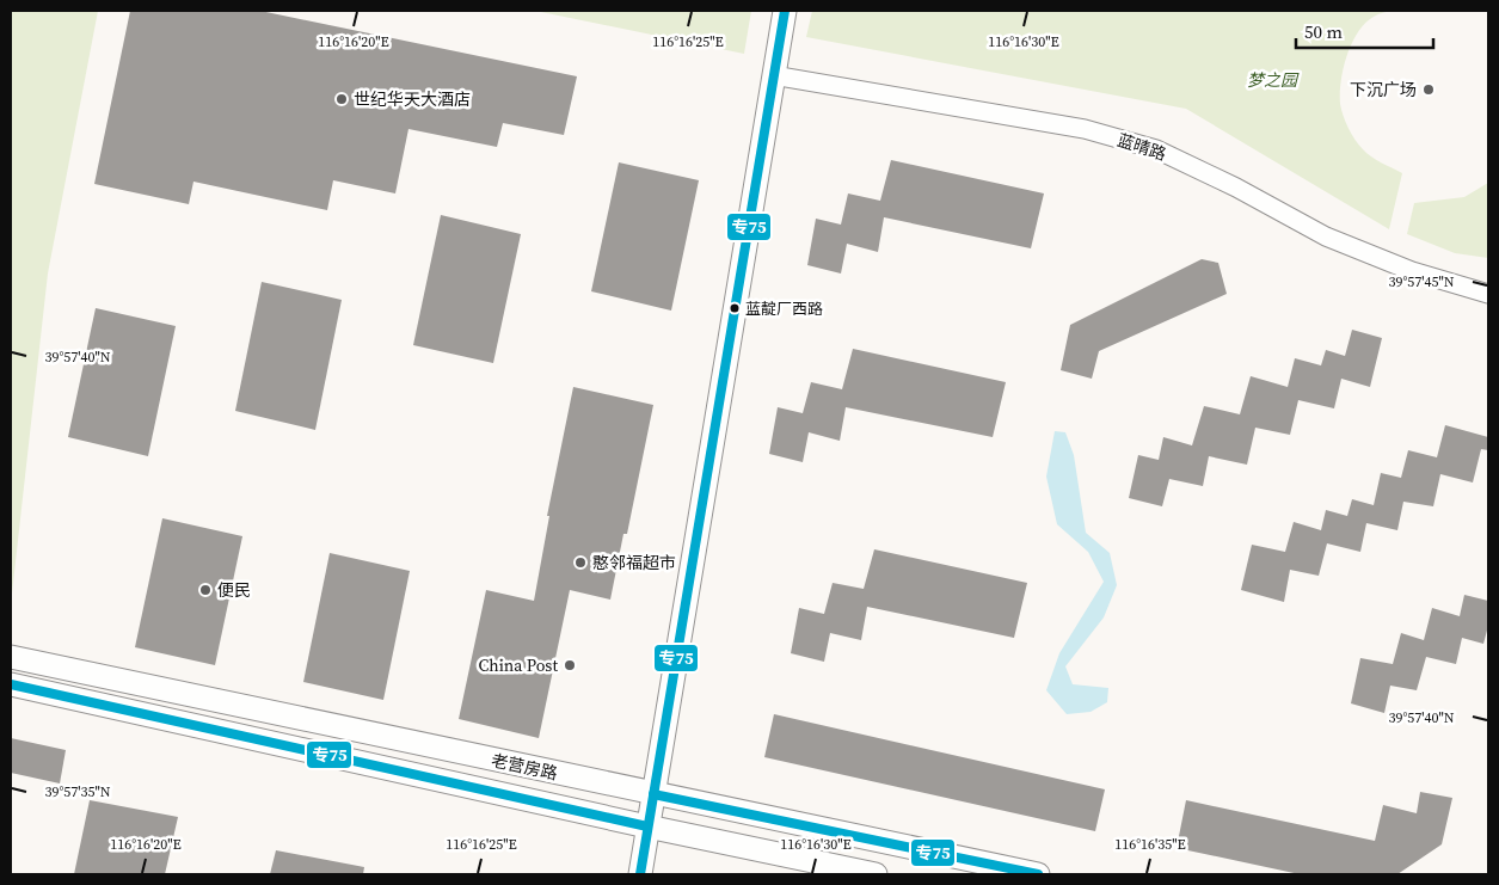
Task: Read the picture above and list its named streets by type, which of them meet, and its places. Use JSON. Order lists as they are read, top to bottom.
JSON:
{
  "streets": {
    "street": ["蓝晴路", "老营房路"]
  },
  "parks": ["梦之园"],
  "places": [
    "下沉广场",
    "世纪华天大酒店",
    "蓝靛厂西路",
    "憨邻福超市",
    "便民",
    "China Post"
  ],
  "lines": ["transit line 专75"],
  "scale_bar": "50 m",
  "coordinates": [
    "116°16'20\"E",
    "116°16'25\"E",
    "116°16'30\"E",
    "39°57'45\"N",
    "39°57'40\"N",
    "39°57'35\"N",
    "116°16'35\"E"
  ]
}
